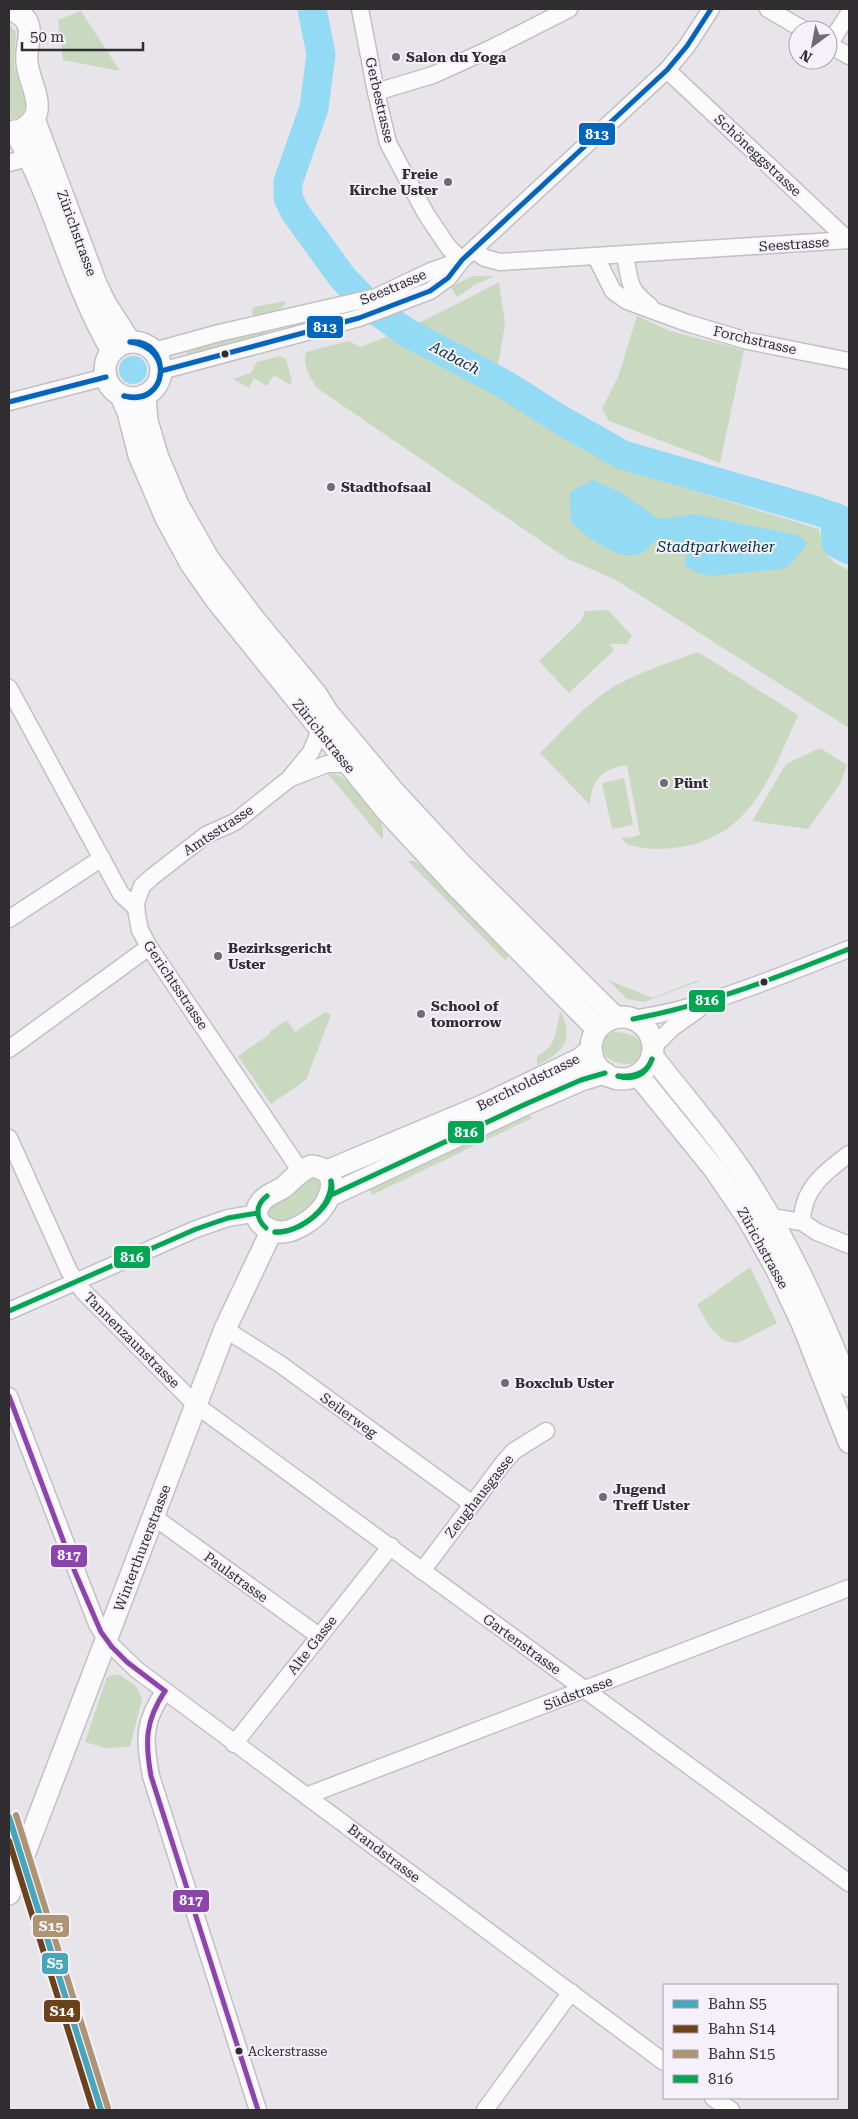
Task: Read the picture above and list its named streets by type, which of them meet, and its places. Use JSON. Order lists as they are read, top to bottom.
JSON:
{
  "streets": {
    "main road": ["Zürichstrasse", "Berchtoldstrasse", "Winterthurerstrasse"],
    "street": [
      "Gerbestrasse",
      "Schöneggstrasse",
      "Seestrasse",
      "Forchstrasse",
      "Amtsstrasse",
      "Gerichtsstrasse",
      "Tannenzaunstrasse",
      "Seilerweg",
      "Zeughausgasse",
      "Paulstrasse",
      "Gartenstrasse",
      "Alte Gasse",
      "Südstrasse",
      "Brandstrasse"
    ]
  },
  "crossings": [
    ["Gerbestrasse", "Seestrasse"],
    ["Schöneggstrasse", "Seestrasse"],
    ["Zürichstrasse", "Seestrasse"],
    ["Zürichstrasse", "Amtsstrasse"],
    ["Zürichstrasse", "Berchtoldstrasse"],
    ["Seestrasse", "Forchstrasse"],
    ["Amtsstrasse", "Gerichtsstrasse"],
    ["Tannenzaunstrasse", "Winterthurerstrasse"],
    ["Tannenzaunstrasse", "Gartenstrasse"],
    ["Seilerweg", "Zeughausgasse"],
    ["Seilerweg", "Winterthurerstrasse"],
    ["Zeughausgasse", "Gartenstrasse"],
    ["Winterthurerstrasse", "Paulstrasse"],
    ["Winterthurerstrasse", "Gartenstrasse"],
    ["Winterthurerstrasse", "Brandstrasse"],
    ["Paulstrasse", "Alte Gasse"],
    ["Gartenstrasse", "Alte Gasse"],
    ["Gartenstrasse", "Südstrasse"],
    ["Alte Gasse", "Brandstrasse"],
    ["Südstrasse", "Brandstrasse"]
  ],
  "water": ["Aabach", "Stadtparkweiher"],
  "places": [
    "Salon du Yoga",
    "Freie Kirche Uster",
    "Stadthofsaal",
    "Pünt",
    "Bezirksgericht Uster",
    "School of tomorrow",
    "Boxclub Uster",
    "Jugend Treff Uster",
    "Ackerstrasse"
  ],
  "lines": [
    "transit line 813",
    "transit line 816",
    "transit line 817",
    "rail line S15",
    "rail line S5",
    "rail line S14"
  ],
  "legend": [
    "Bahn S5",
    "Bahn S14",
    "Bahn S15",
    "816"
  ],
  "scale_bar": "50 m",
  "north": "bottom left"
}
